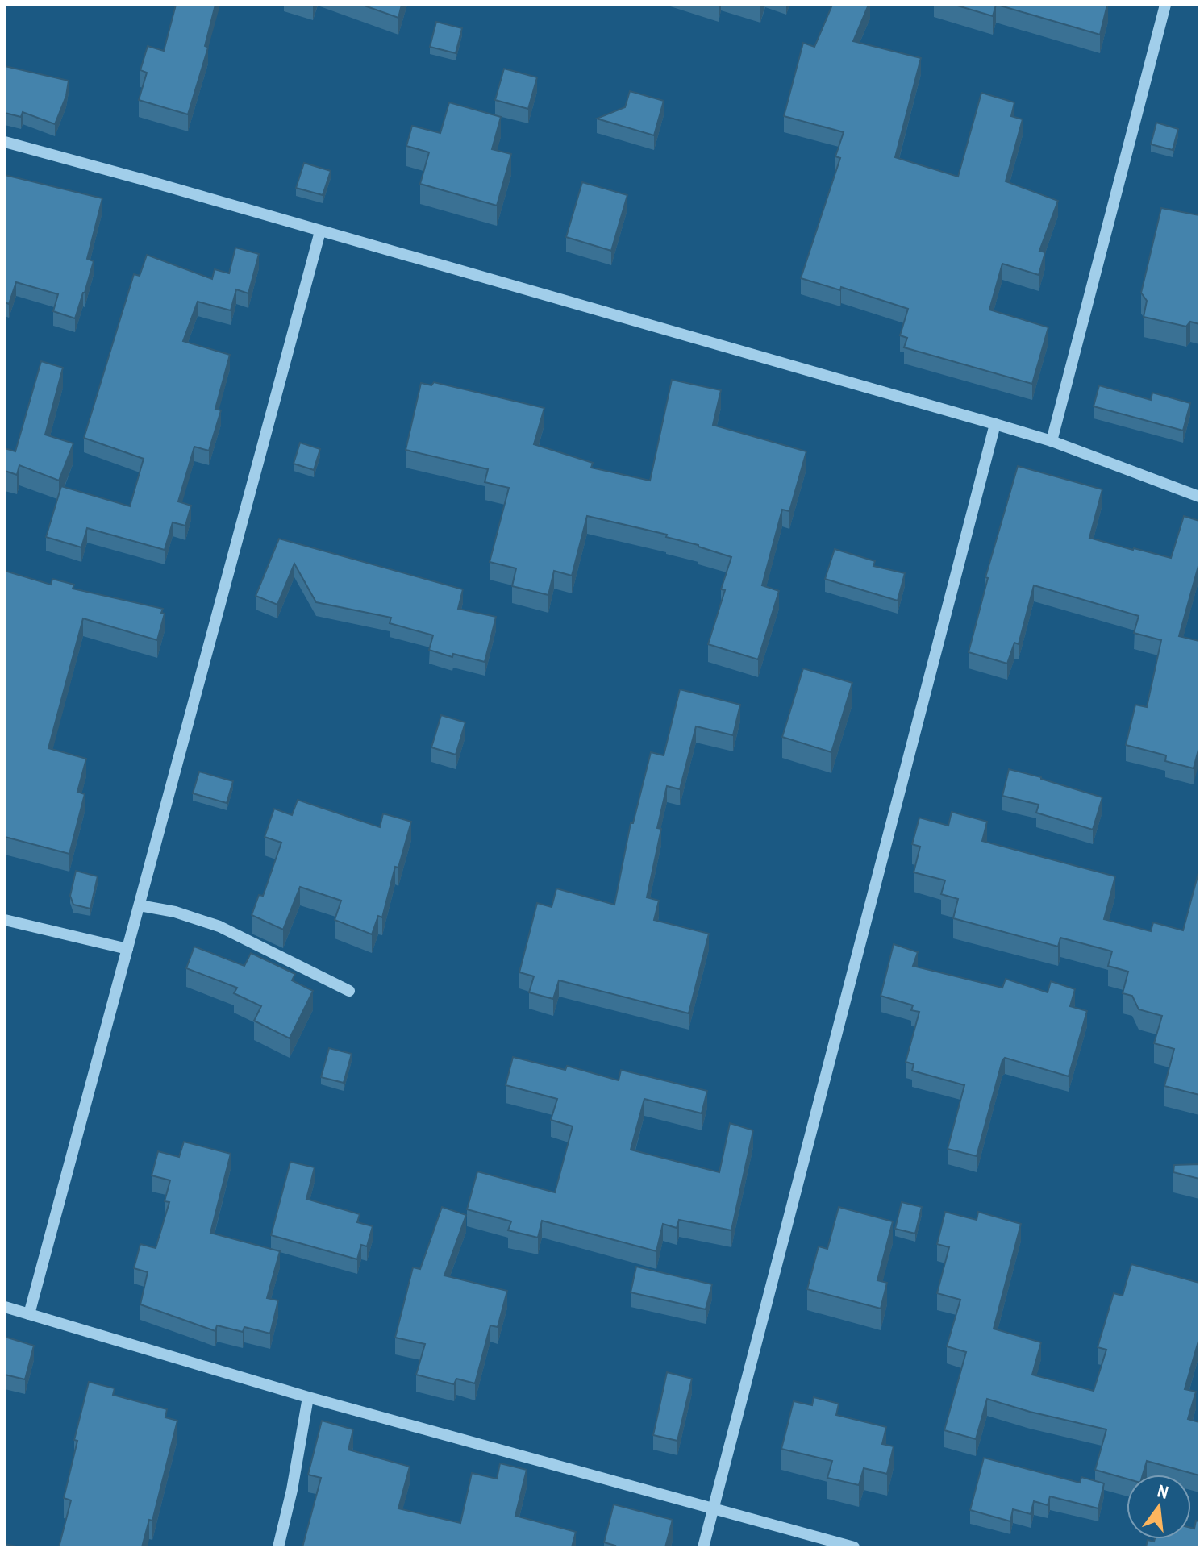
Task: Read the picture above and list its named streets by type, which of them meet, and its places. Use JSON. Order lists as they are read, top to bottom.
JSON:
{
  "north": "top"
}
